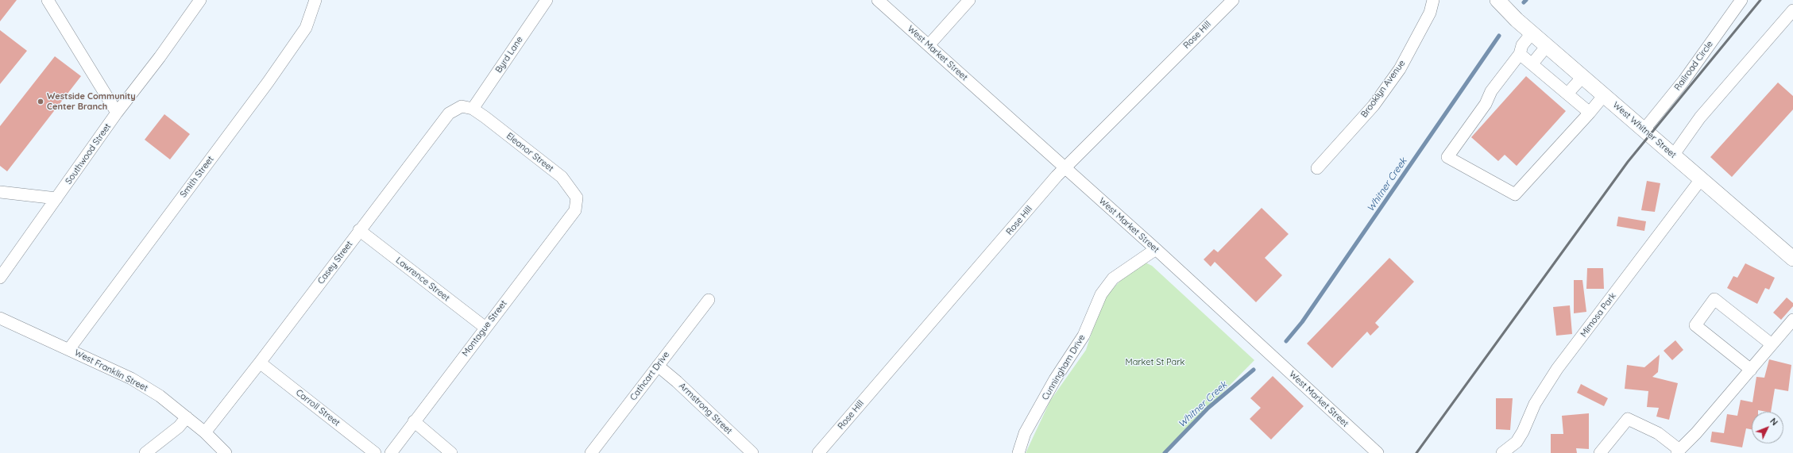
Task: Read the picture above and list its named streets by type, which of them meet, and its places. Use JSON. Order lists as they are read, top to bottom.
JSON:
{
  "streets": {
    "main road": ["West Whitner Street"],
    "street": [
      "Rose Hill",
      "West Market Street",
      "Byrd Lane",
      "Railroad Circle",
      "Brooklyn Avenue",
      "Eleanor Street",
      "Southwood Street",
      "Smith Street",
      "Casey Street",
      "Lawrence Street",
      "Mimosa Park",
      "Montague Street",
      "Cunningham Drive",
      "West Franklin Street",
      "Cathcart Drive",
      "Carroll Street",
      "Armstrong Street"
    ]
  },
  "crossings": [
    ["Rose Hill", "West Market Street"],
    ["West Market Street", "Cunningham Drive"],
    ["Byrd Lane", "Eleanor Street"],
    ["Byrd Lane", "Casey Street"],
    ["Railroad Circle", "West Whitner Street"],
    ["West Whitner Street", "Mimosa Park"],
    ["Eleanor Street", "Casey Street"],
    ["Eleanor Street", "Montague Street"],
    ["Smith Street", "West Franklin Street"],
    ["Casey Street", "Lawrence Street"],
    ["Casey Street", "West Franklin Street"],
    ["Casey Street", "Carroll Street"],
    ["Lawrence Street", "Montague Street"],
    ["Cathcart Drive", "Armstrong Street"]
  ],
  "water": ["Whitner Creek"],
  "parks": ["Market St Park"],
  "places": ["Westside Community Center Branch"],
  "north": "top right"
}
